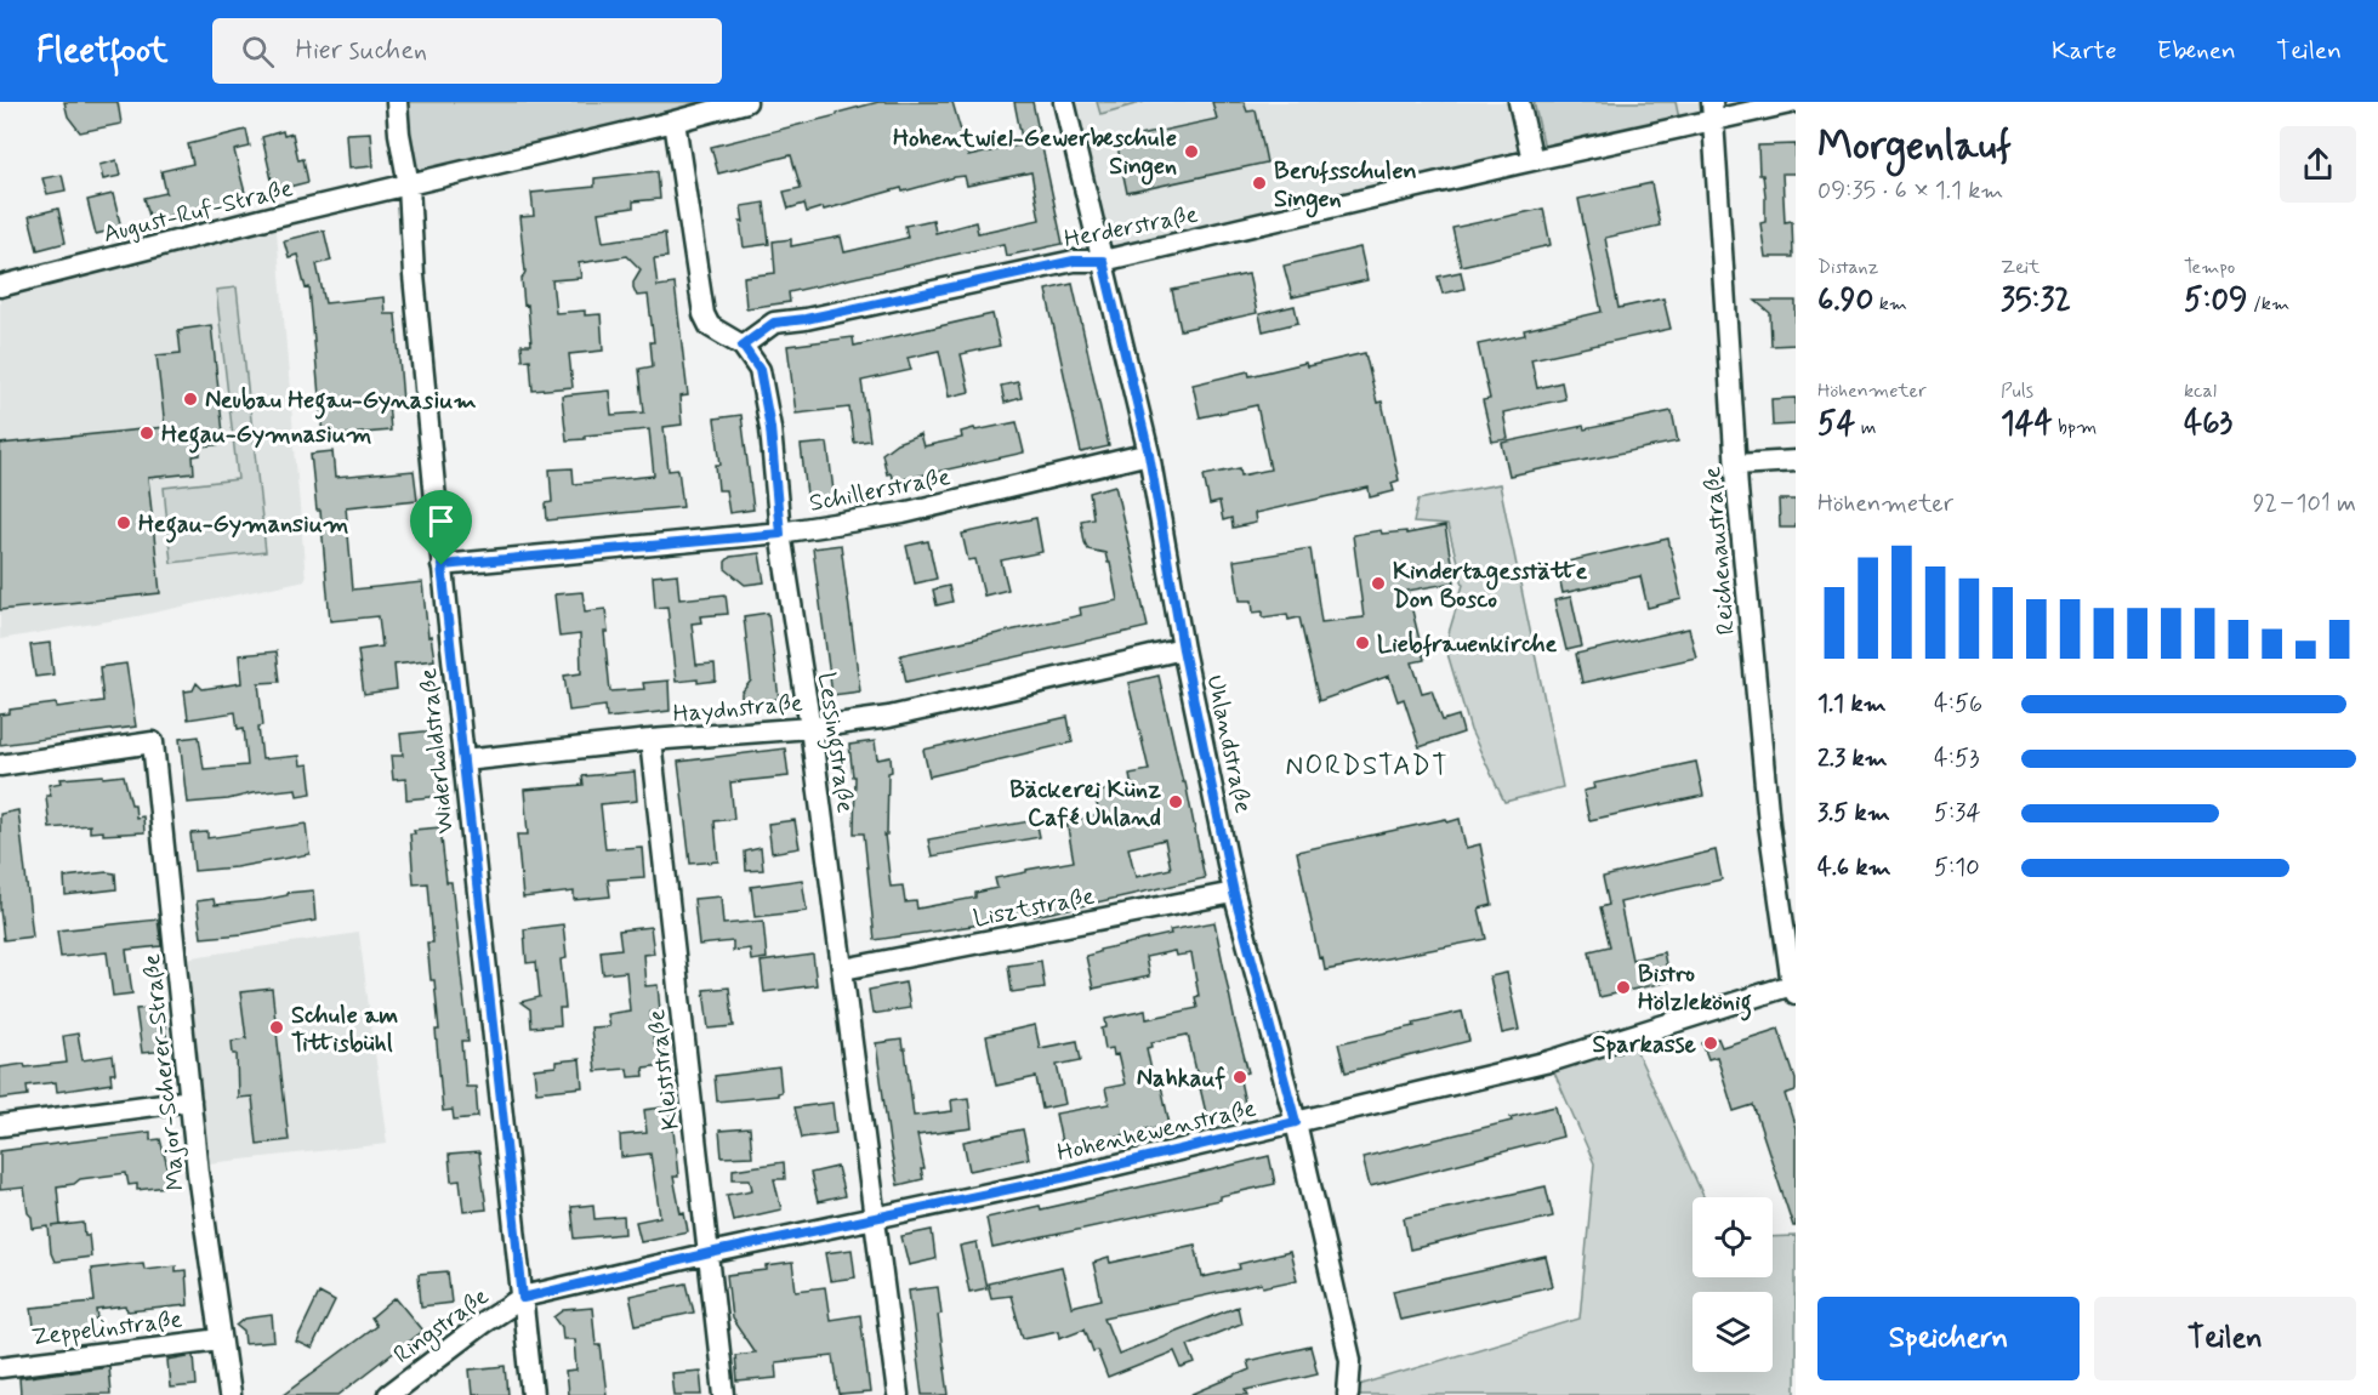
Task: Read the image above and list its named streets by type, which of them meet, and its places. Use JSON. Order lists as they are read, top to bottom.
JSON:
{
  "streets": {
    "street": [
      "August-Ruf-Straße",
      "Herderstraße",
      "Schillerstraße",
      "Reichenaustraße",
      "Haydnstraße",
      "Lessingstraße",
      "Uhlandstraße",
      "Widerholdstraße",
      "Lisztstraße",
      "Kleiststraße",
      "Major-Scherer-Straße",
      "Hohenhewenstraße",
      "Ringstraße",
      "Zeppelinstraße"
    ]
  },
  "crossings": [
    ["August-Ruf-Straße", "Lessingstraße"],
    ["August-Ruf-Straße", "Widerholdstraße"],
    ["Herderstraße", "Reichenaustraße"],
    ["Herderstraße", "Lessingstraße"],
    ["Herderstraße", "Uhlandstraße"],
    ["Schillerstraße", "Lessingstraße"],
    ["Schillerstraße", "Uhlandstraße"],
    ["Schillerstraße", "Widerholdstraße"],
    ["Reichenaustraße", "Hohenhewenstraße"],
    ["Haydnstraße", "Lessingstraße"],
    ["Haydnstraße", "Uhlandstraße"],
    ["Haydnstraße", "Widerholdstraße"],
    ["Haydnstraße", "Kleiststraße"],
    ["Lessingstraße", "Lisztstraße"],
    ["Lessingstraße", "Hohenhewenstraße"],
    ["Uhlandstraße", "Lisztstraße"],
    ["Uhlandstraße", "Hohenhewenstraße"],
    ["Widerholdstraße", "Hohenhewenstraße"],
    ["Widerholdstraße", "Ringstraße"],
    ["Kleiststraße", "Hohenhewenstraße"],
    ["Major-Scherer-Straße", "Zeppelinstraße"],
    ["Hohenhewenstraße", "Ringstraße"]
  ],
  "districts": ["NORDSTADT"],
  "places": [
    "Hohentwiel-Gewerbeschule Singen",
    "Berufsschulen Singen",
    "Neubau Hegau-Gynasium",
    "Hegau-Gymnasium",
    "Hegau-Gymansium",
    "Kindertagesstätte Don Bosco",
    "Liebfrauenkirche",
    "Bäckerei Künz Café Uhland",
    "Bistro Hölzlekönig",
    "Schule am Tittisbühl",
    "Sparkasse",
    "Nahkauf"
  ],
  "page": {
    "header": "Fleetfoot",
    "search": "Hier suchen",
    "nav": ["Karte", "Ebenen", "Teilen"],
    "heading": ["Morgenlauf", "09:35 · 6 × 1.1 km"],
    "stats": [
      ["Distanz", "6.90 km"],
      ["Zeit", "35:32"],
      ["Tempo", "5:09 /km"],
      ["Höhenmeter", "54 m"],
      ["Puls", "144 bpm"],
      ["kcal", "463"]
    ],
    "chart": ["Höhenmeter", "92–101 m"],
    "list": [
      {
        "name": "1.1 km",
        "note": "4:56"
      },
      {
        "name": "2.3 km",
        "note": "4:53"
      },
      {
        "name": "3.5 km",
        "note": "5:34"
      },
      {
        "name": "4.6 km",
        "note": "5:10"
      }
    ],
    "buttons": ["Speichern", "Teilen"]
  }
}
